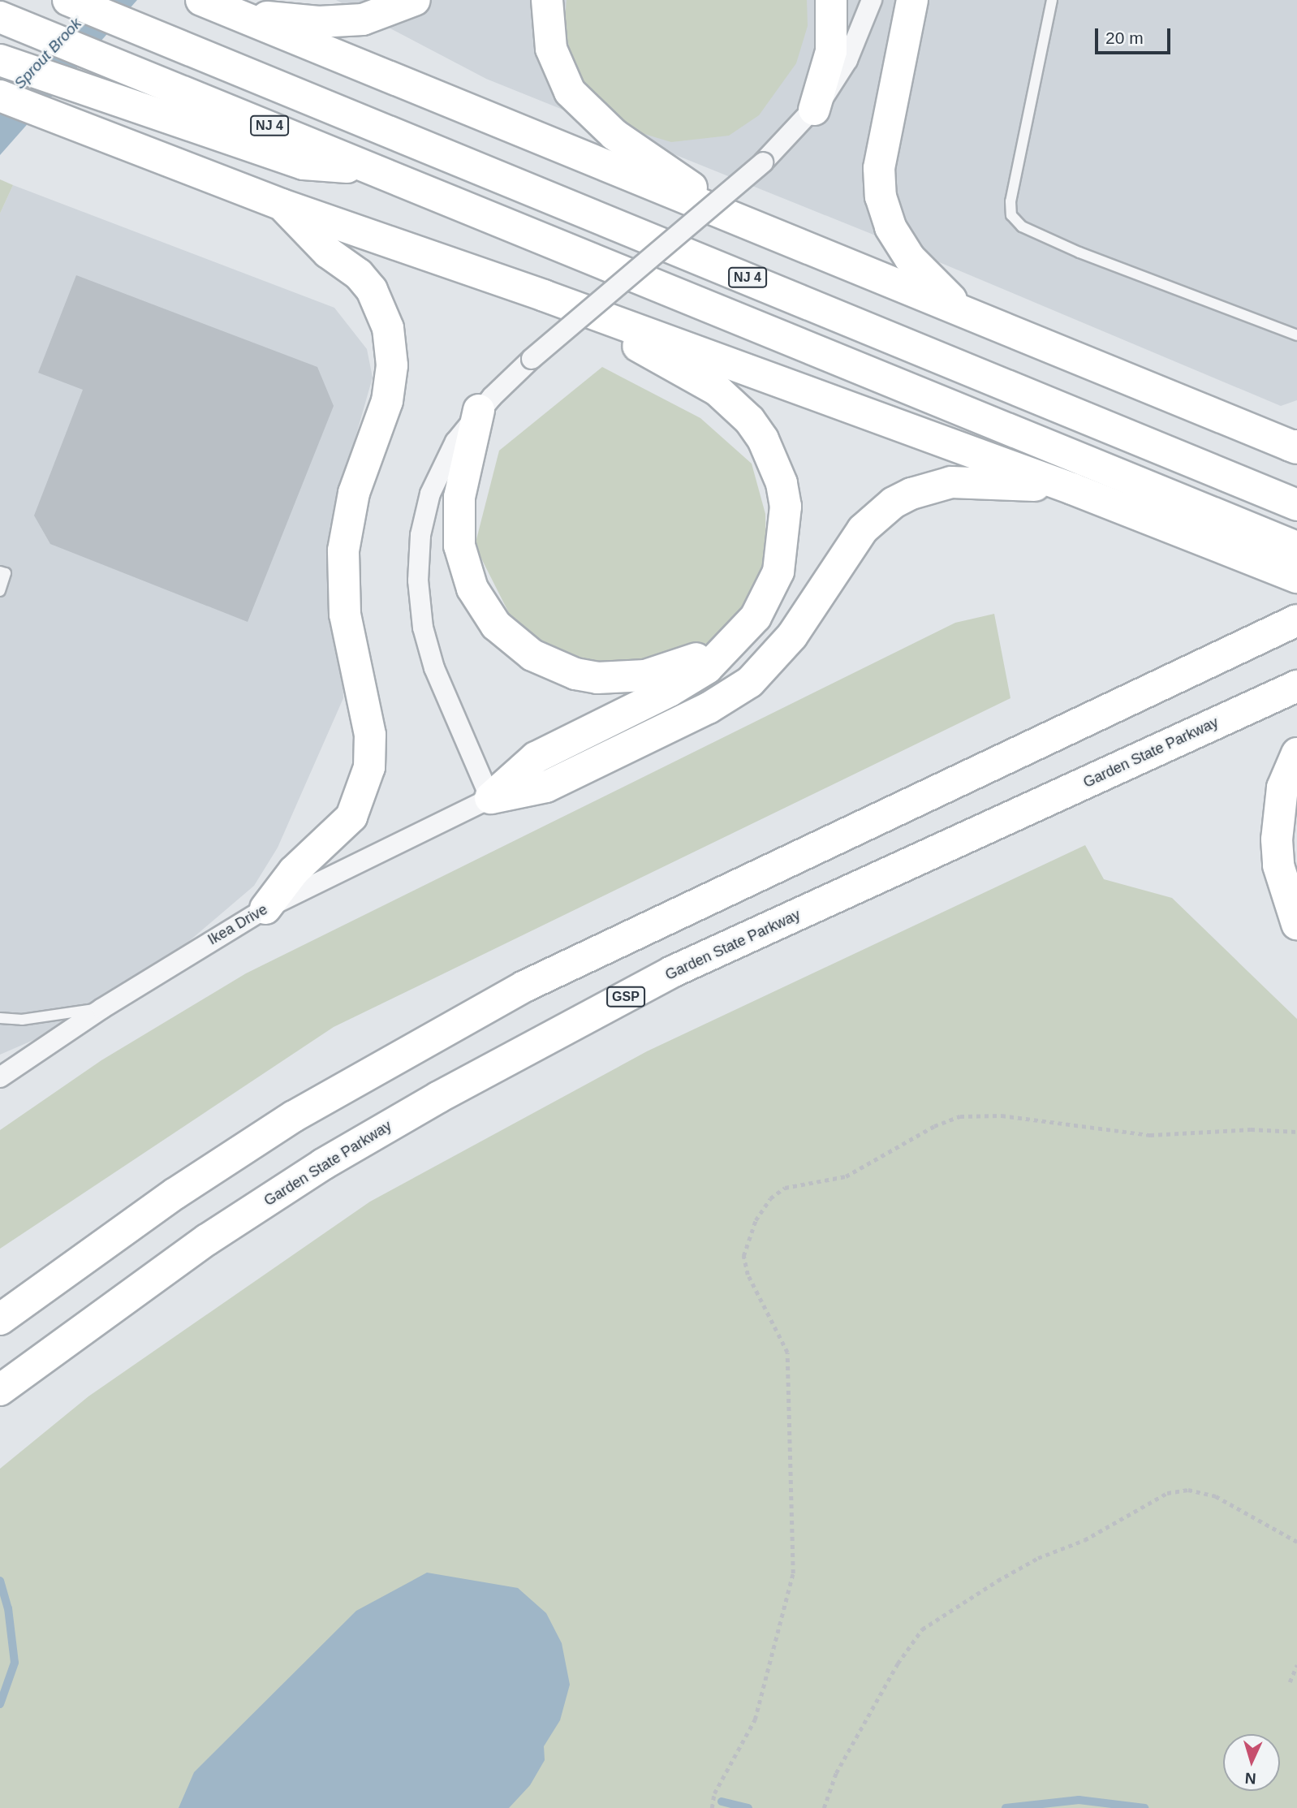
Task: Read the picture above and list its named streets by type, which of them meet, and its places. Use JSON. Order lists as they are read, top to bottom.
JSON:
{
  "streets": {
    "highway": ["NJ 4", "Garden State Parkway", "GSP"],
    "street": ["Ikea Drive"]
  },
  "water": ["Sprout Brook"],
  "scale_bar": "20 m",
  "north": "bottom"
}
